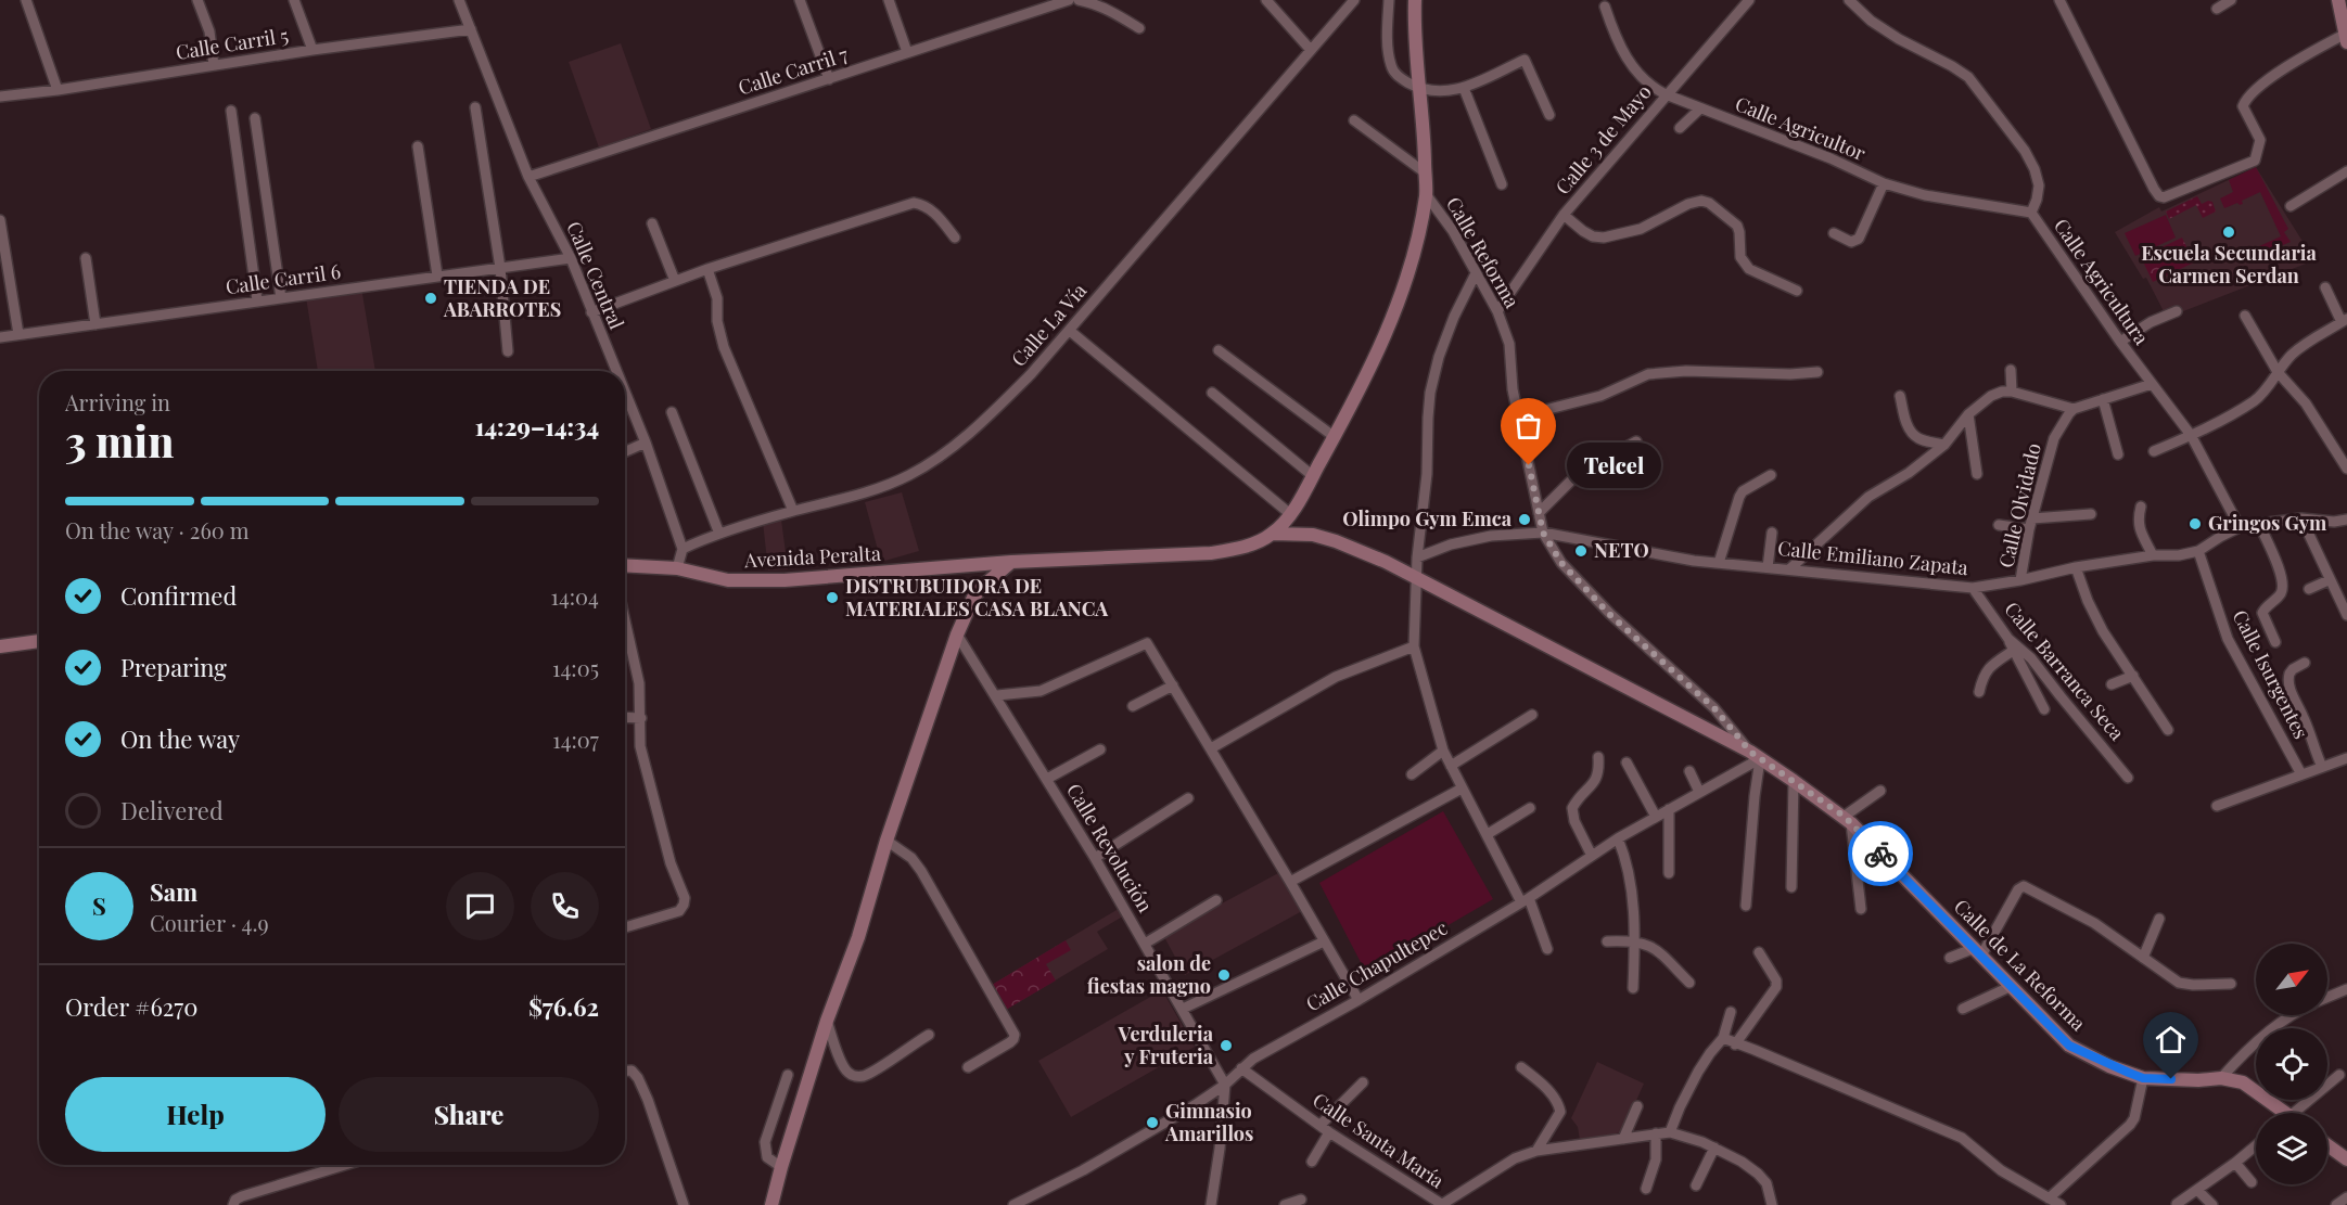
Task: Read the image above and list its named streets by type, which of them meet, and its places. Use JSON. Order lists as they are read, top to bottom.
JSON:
{
  "streets": {
    "street": [
      "Calle Carril 5",
      "Calle Carril 7",
      "Calle Agricultor",
      "Calle 3 de Mayo",
      "Calle Reforma",
      "Calle Central",
      "Calle Carril 6",
      "Calle Agricultura",
      "Calle La Vía",
      "Calle Olvidado",
      "Avenida Peralta",
      "Calle Emiliano Zapata",
      "Calle Barranca Seca",
      "Calle Isurgentes",
      "Calle Revolución",
      "Calle de La Reforma",
      "Calle Chapultepec",
      "Calle Santa María"
    ]
  },
  "crossings": [
    ["Calle Carril 5", "Calle Central"],
    ["Calle Carril 7", "Calle Central"],
    ["Calle Agricultor", "Calle 3 de Mayo"],
    ["Calle Agricultor", "Calle Agricultura"],
    ["Calle 3 de Mayo", "Calle Reforma"],
    ["Calle Reforma", "Calle Emiliano Zapata"],
    ["Calle Reforma", "Calle de La Reforma"],
    ["Calle Reforma", "Calle Chapultepec"],
    ["Calle Central", "Calle Carril 6"],
    ["Calle Central", "Calle La Vía"],
    ["Calle Agricultura", "Calle Emiliano Zapata"],
    ["Calle Olvidado", "Calle Emiliano Zapata"],
    ["Calle Emiliano Zapata", "Calle Barranca Seca"],
    ["Calle Emiliano Zapata", "Calle Isurgentes"],
    ["Calle Revolución", "Calle Chapultepec"],
    ["Calle de La Reforma", "Calle Chapultepec"],
    ["Calle Chapultepec", "Calle Santa María"]
  ],
  "places": [
    "Escuela Secundaria Carmen Serdan",
    "TIENDA DE ABARROTES",
    "Telcel",
    "Olimpo Gym Emca",
    "Gringos Gym",
    "NETO",
    "DISTRUBUIDORA DE MATERIALES CASA BLANCA",
    "salon de fiestas magno",
    "Verduleria y Fruteria",
    "Gimnasio Amarillos"
  ],
  "north": "top right",
  "page": {
    "heading": ["3 min", "Arriving in", "14:29–14:34"],
    "panel": [
      "Sam",
      "Courier · 4.9",
      "Order #6270",
      "$76.62"
    ],
    "bubble": "Telcel",
    "bar": "On the way · 260 m",
    "list": [
      ["Confirmed", "14:04"],
      ["Preparing", "14:05"],
      ["On the way", "14:07"],
      "Delivered"
    ],
    "round": "S",
    "buttons": ["Help", "Share"]
  }
}
